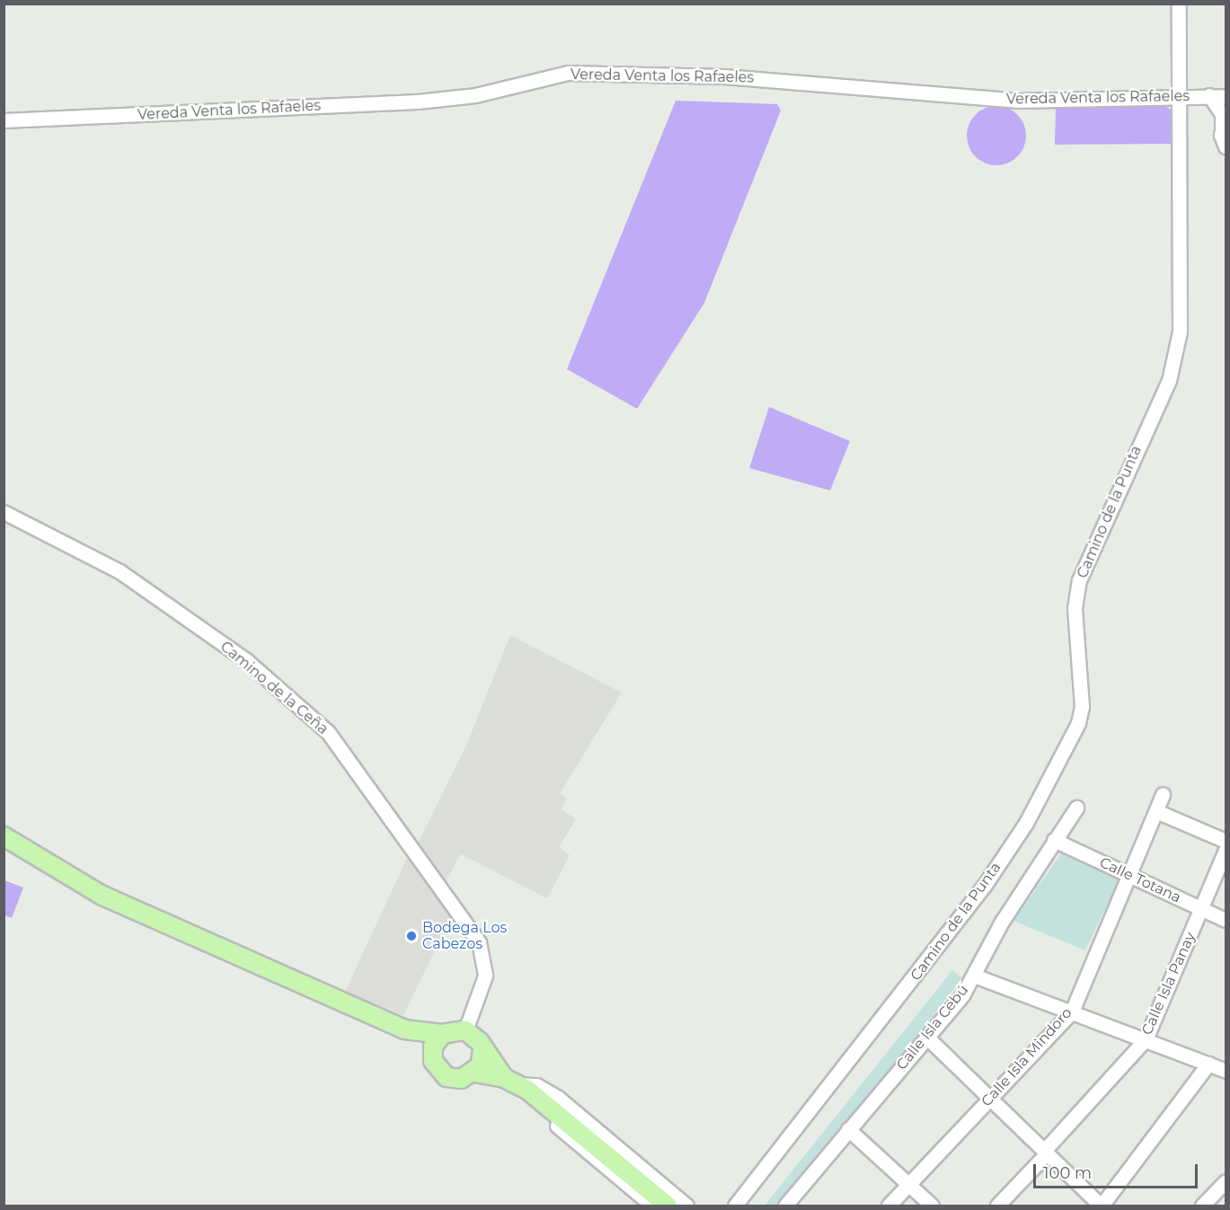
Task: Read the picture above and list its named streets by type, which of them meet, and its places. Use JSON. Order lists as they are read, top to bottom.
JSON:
{
  "streets": {
    "street": [
      "Vereda Venta los Rafaeles",
      "Camino de la Punta",
      "Camino de la Ceña",
      "Calle Totana",
      "Calle Isla Panay",
      "Calle Isla Cebú",
      "Calle Isla Mindoro"
    ]
  },
  "crossings": [
    ["Vereda Venta los Rafaeles", "Camino de la Punta"],
    ["Calle Totana", "Calle Isla Panay"],
    ["Calle Totana", "Calle Isla Cebú"],
    ["Calle Totana", "Calle Isla Mindoro"]
  ],
  "places": ["Bodega Los Cabezos"],
  "scale_bar": "100 m"
}
